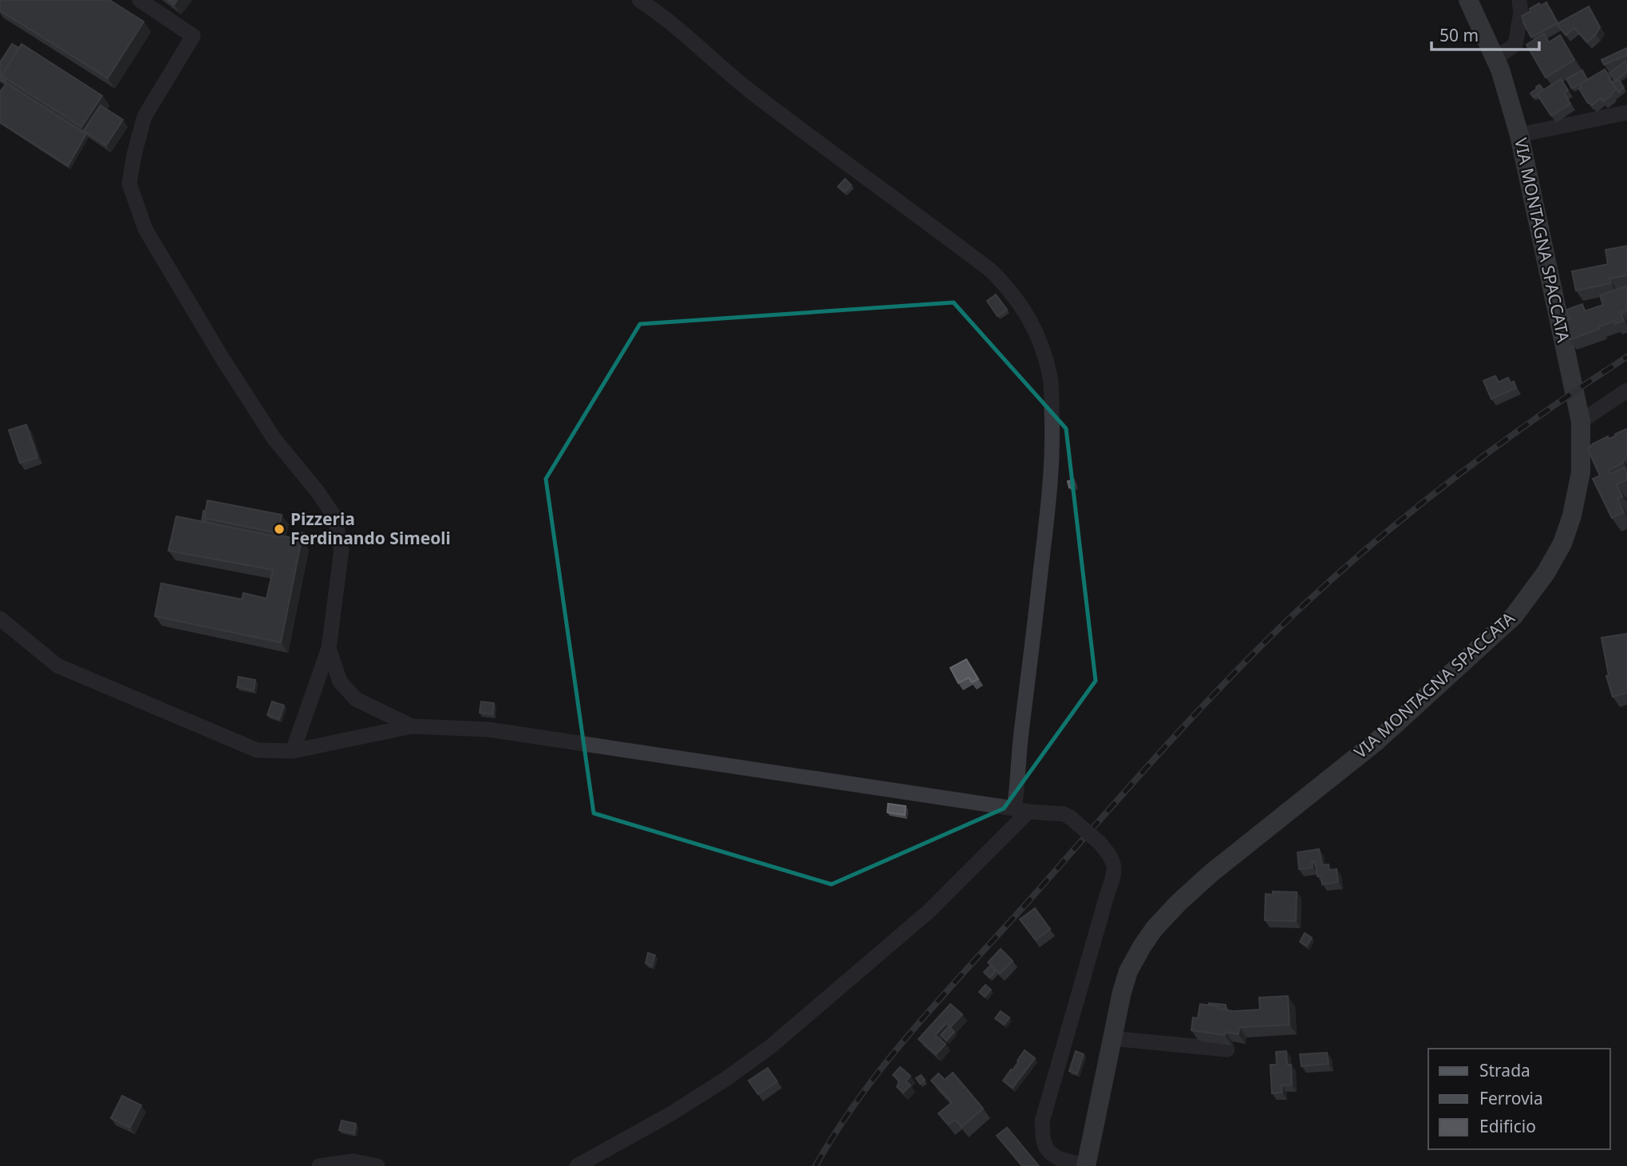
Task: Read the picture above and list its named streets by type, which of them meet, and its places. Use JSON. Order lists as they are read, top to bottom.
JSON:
{
  "streets": {
    "main road": ["VIA MONTAGNA SPACCATA"]
  },
  "places": ["Pizzeria Ferdinando Simeoli"],
  "legend": ["Strada", "Ferrovia", "Edificio"],
  "scale_bar": "50 m"
}
